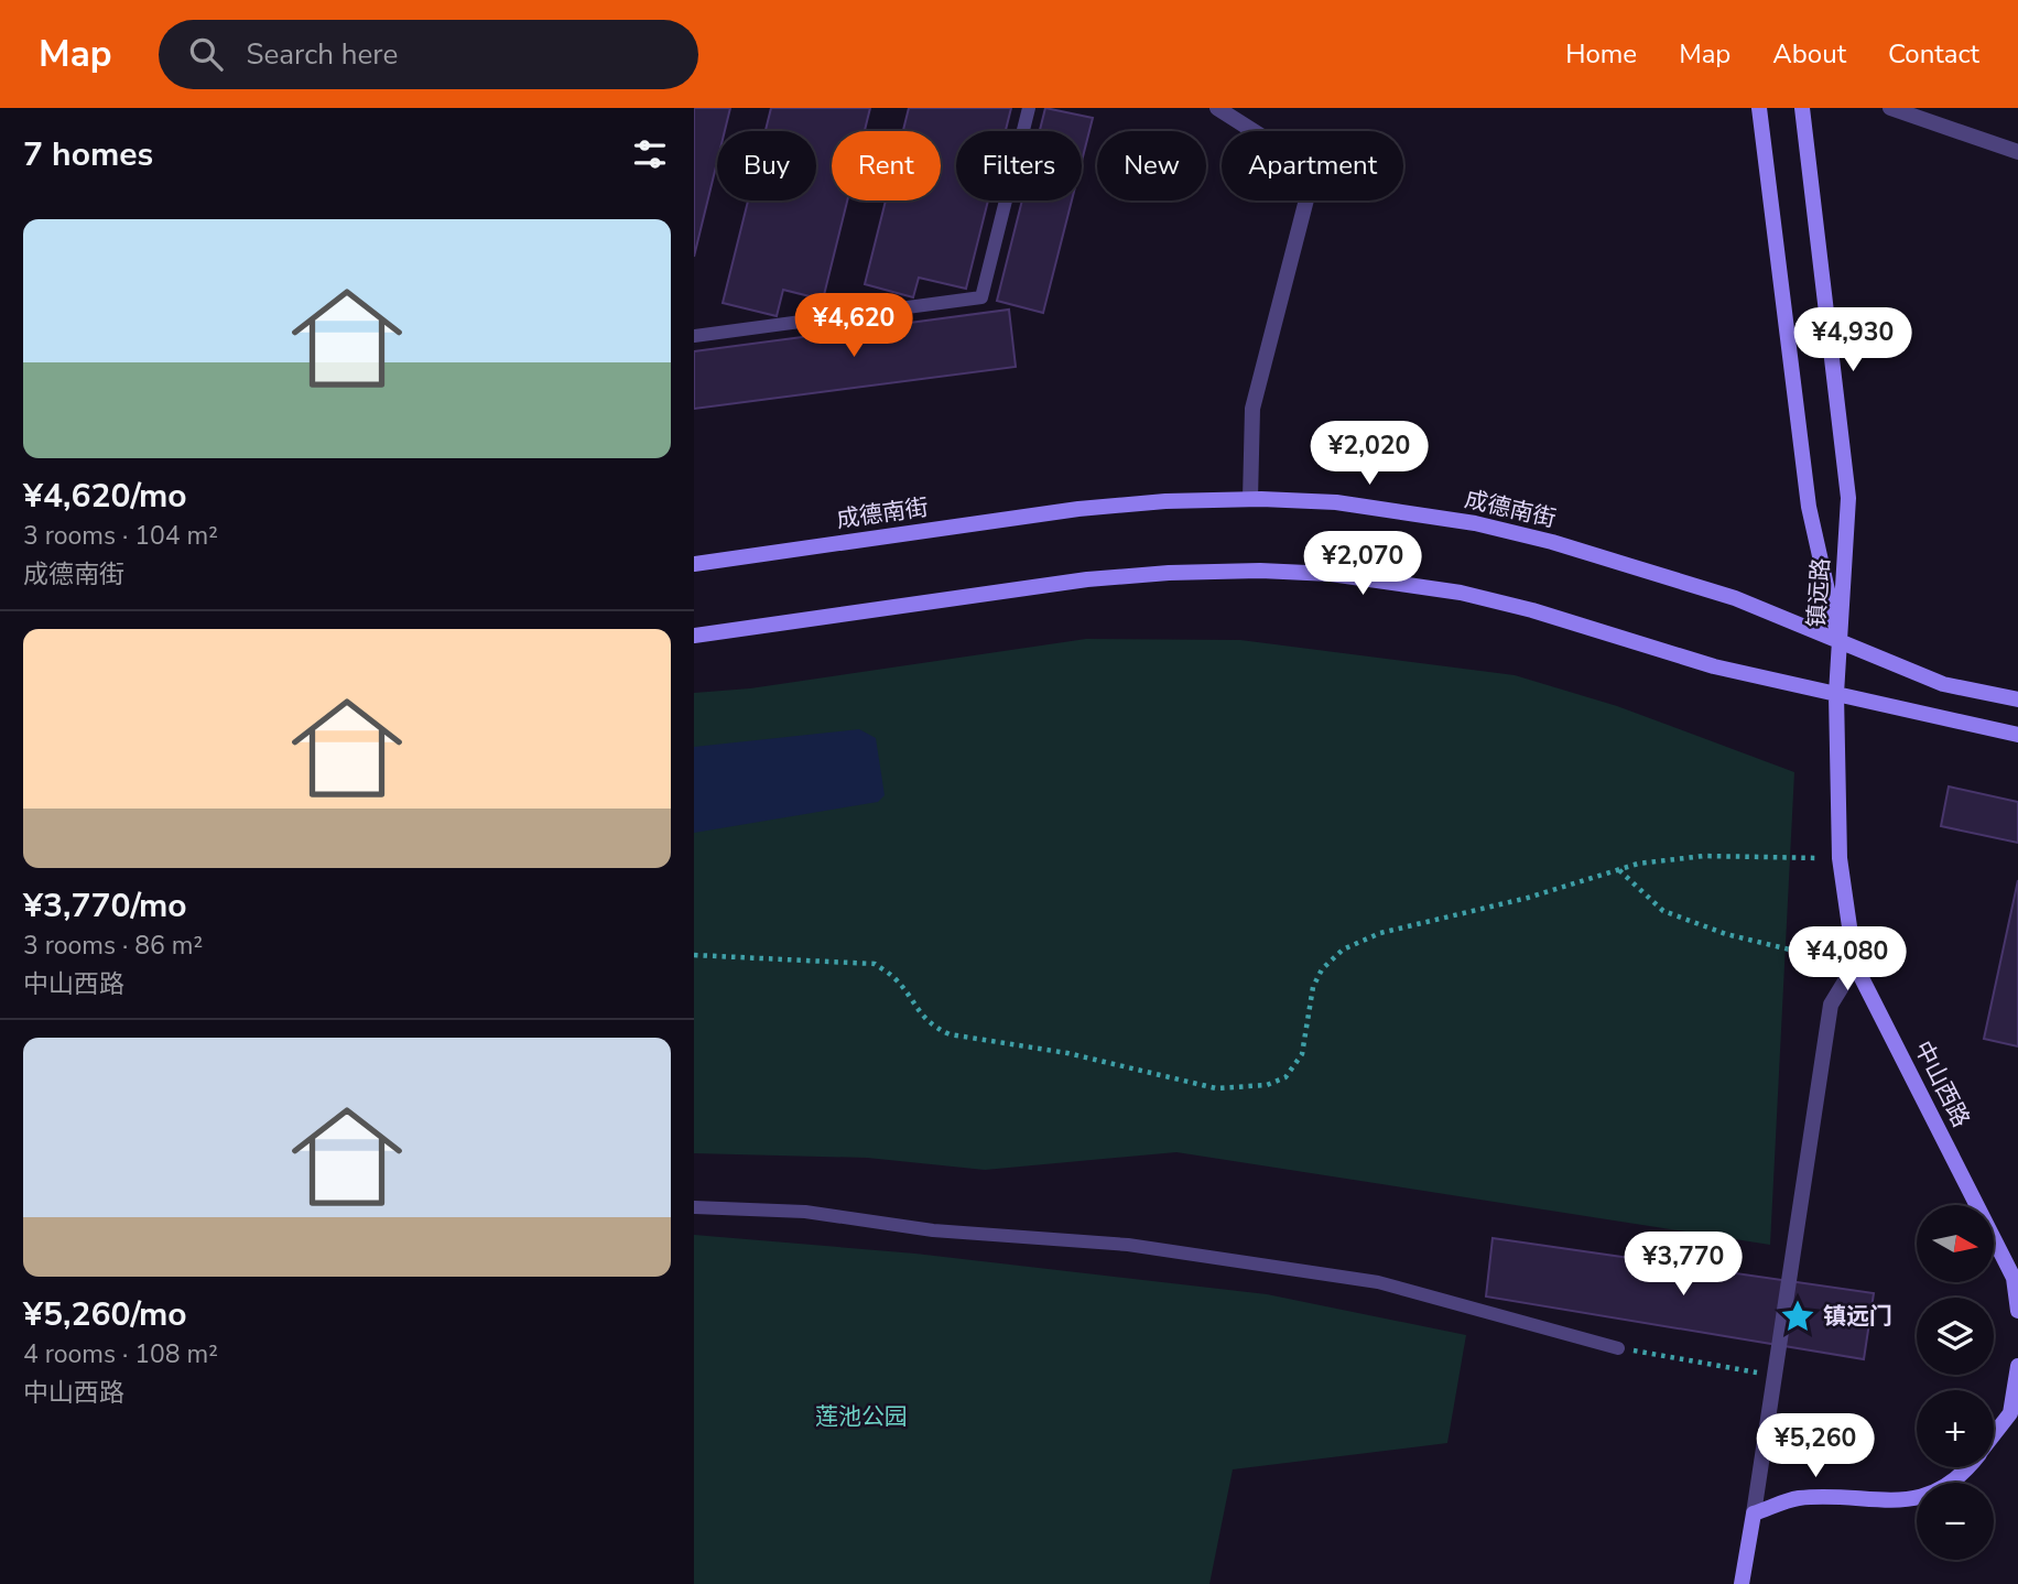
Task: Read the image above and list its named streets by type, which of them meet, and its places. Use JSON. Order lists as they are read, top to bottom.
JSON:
{
  "streets": {
    "main road": ["成德南街", "镇远路", "中山西路"]
  },
  "crossings": [
    ["成德南街", "镇远路"],
    ["成德南街", "中山西路"],
    ["镇远路", "中山西路"]
  ],
  "parks": ["莲池公园"],
  "places": {
    "place": ["镇远门"]
  },
  "north": "right",
  "page": {
    "header": "Map",
    "search": "Search here",
    "nav": [
      "Home",
      "Map",
      "About",
      "Contact"
    ],
    "heading": "7 homes",
    "chip": [
      "Buy",
      "Rent",
      "Filters",
      "New",
      "Apartment"
    ],
    "list": [
      {
        "name": "¥4,620/mo",
        "note": "3 rooms · 104 m² · 成德南街"
      },
      {
        "name": "¥3,770/mo",
        "note": "3 rooms · 86 m² · 中山西路"
      },
      {
        "name": "¥5,260/mo",
        "note": "4 rooms · 108 m² · 中山西路"
      }
    ],
    "price": [
      "¥4,620",
      "¥4,930",
      "¥2,020",
      "¥2,070",
      "¥4,080",
      "¥3,770",
      "¥5,260"
    ],
    "map_buttons": ["+", "−"]
  }
}
